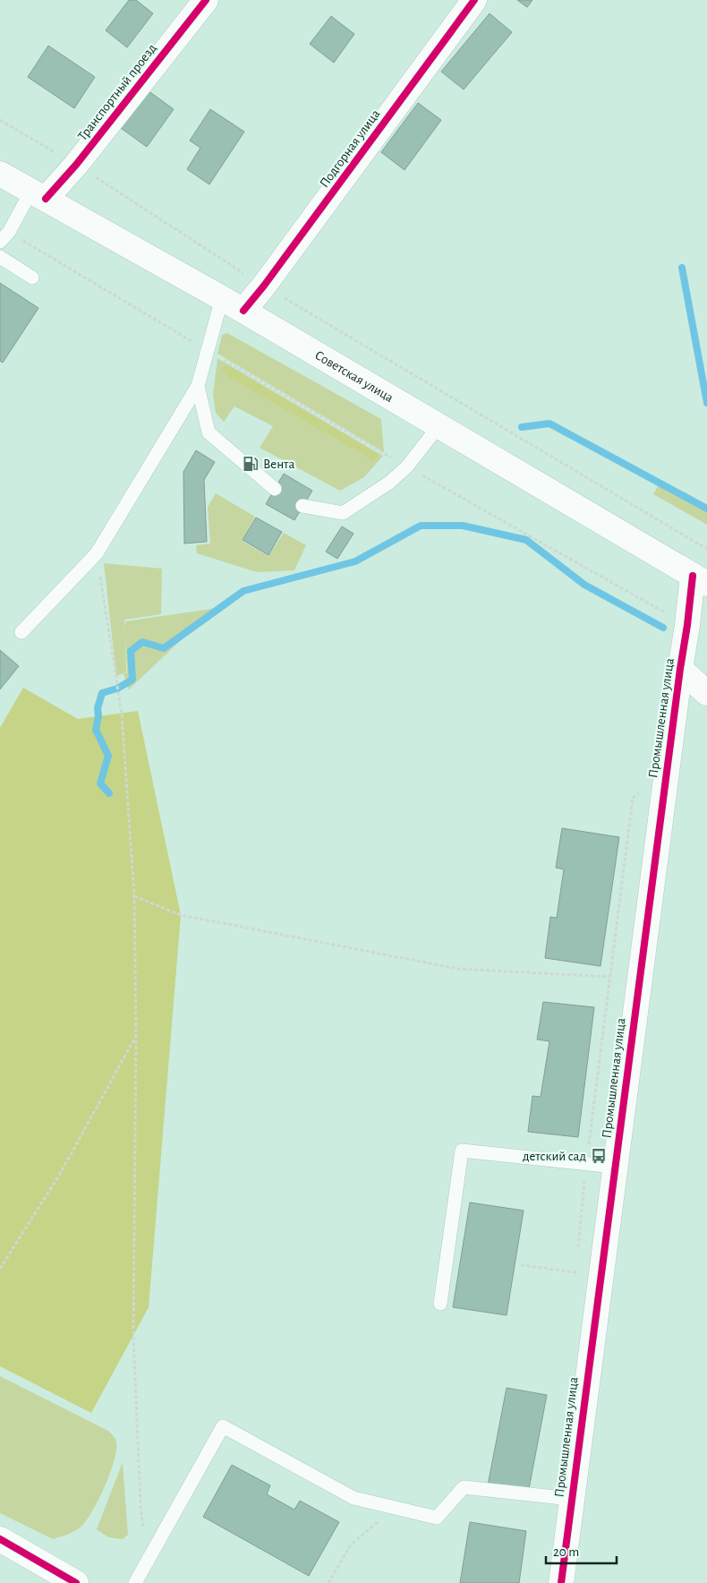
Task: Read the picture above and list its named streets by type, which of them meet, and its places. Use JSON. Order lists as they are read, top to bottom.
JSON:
{
  "streets": {
    "street": [
      "Транспортный проезд",
      "Подгорная улица",
      "Советская улица",
      "Промышленная улица"
    ]
  },
  "crossings": [
    ["Транспортный проезд", "Советская улица"],
    ["Подгорная улица", "Советская улица"],
    ["Советская улица", "Промышленная улица"]
  ],
  "places": {
    "fuel station": ["Вента"],
    "bus stop": ["детский сад"]
  },
  "scale_bar": "20 m"
}
